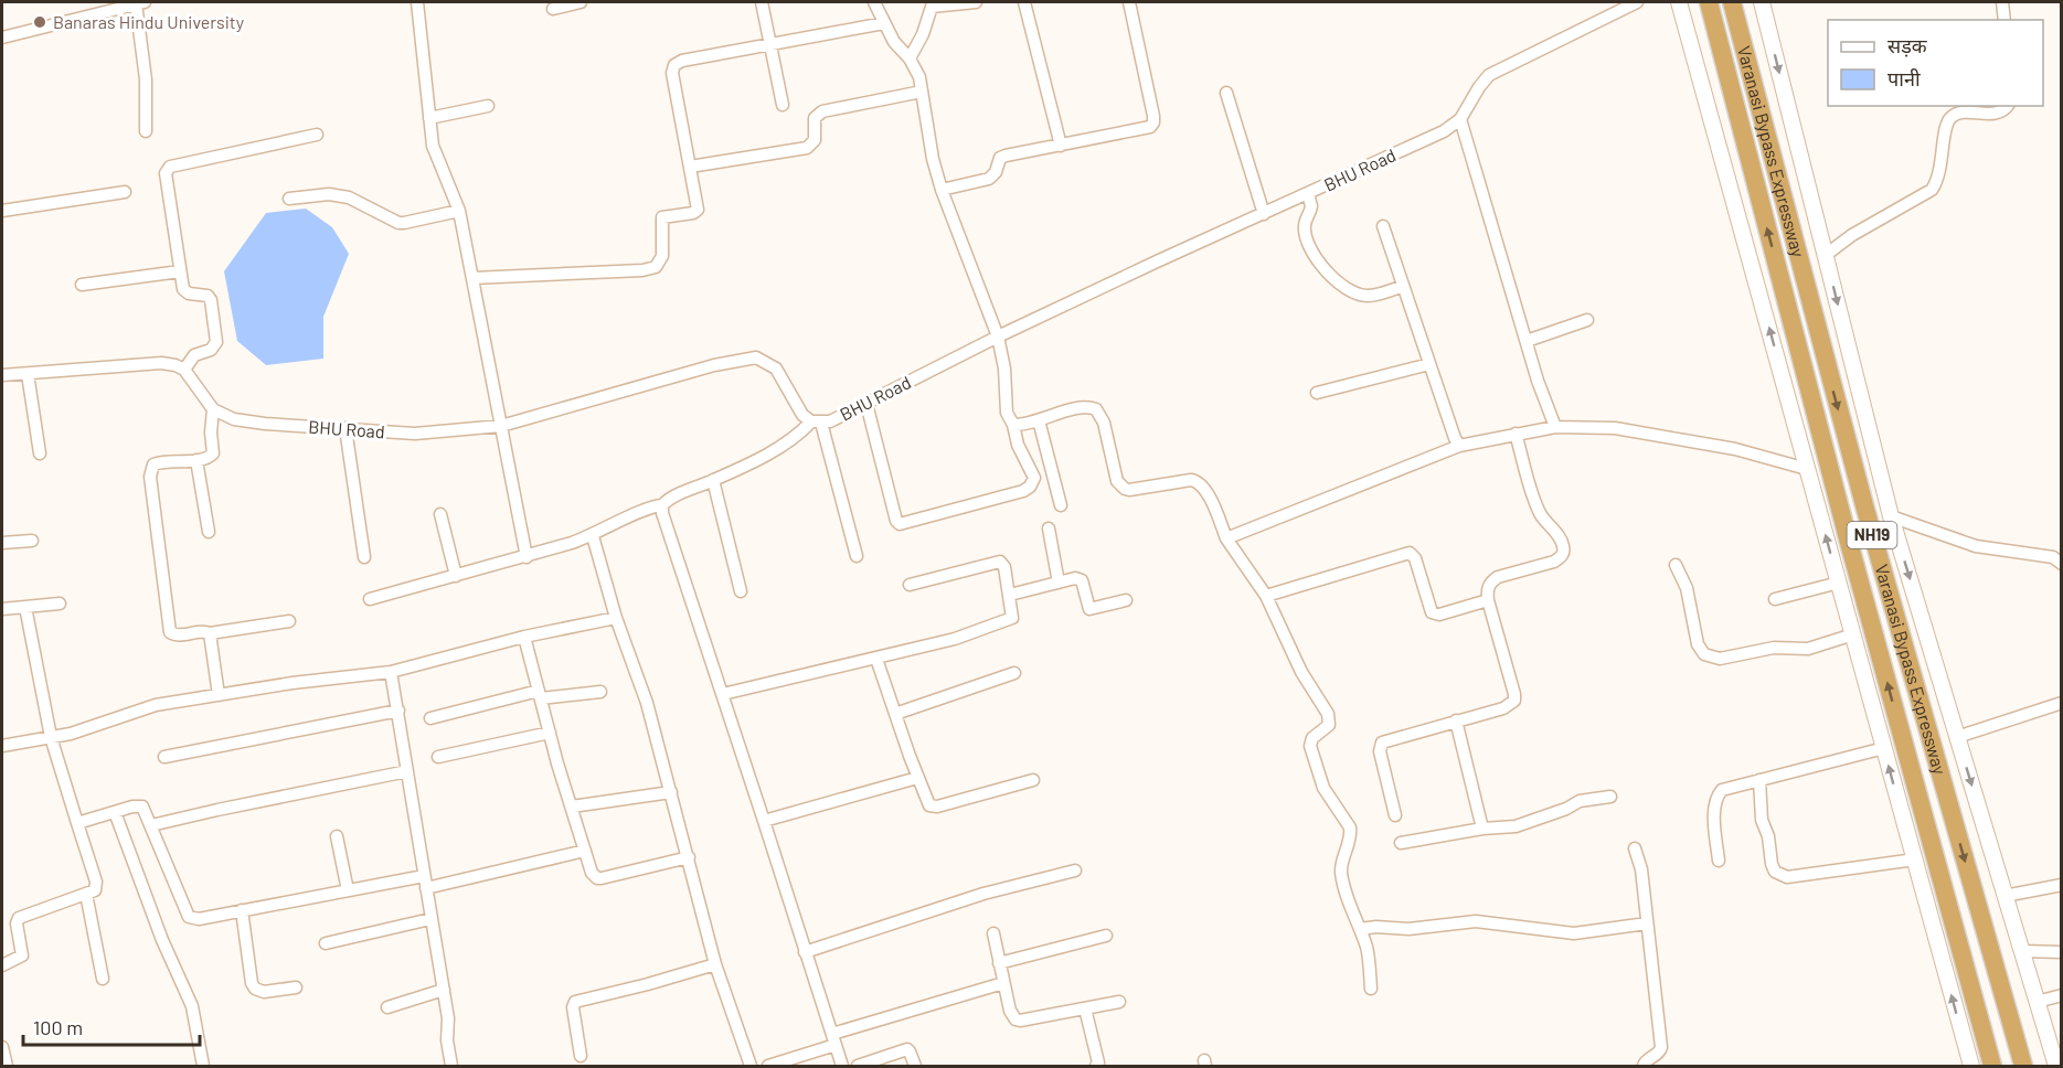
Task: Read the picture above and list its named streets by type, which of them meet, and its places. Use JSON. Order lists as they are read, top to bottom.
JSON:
{
  "streets": {
    "highway": ["Varanasi Bypass Expressway", "NH19"],
    "street": ["BHU Road"]
  },
  "places": ["Banaras Hindu University"],
  "legend": ["सड़क", "पानी"],
  "scale_bar": "100 m"
}
